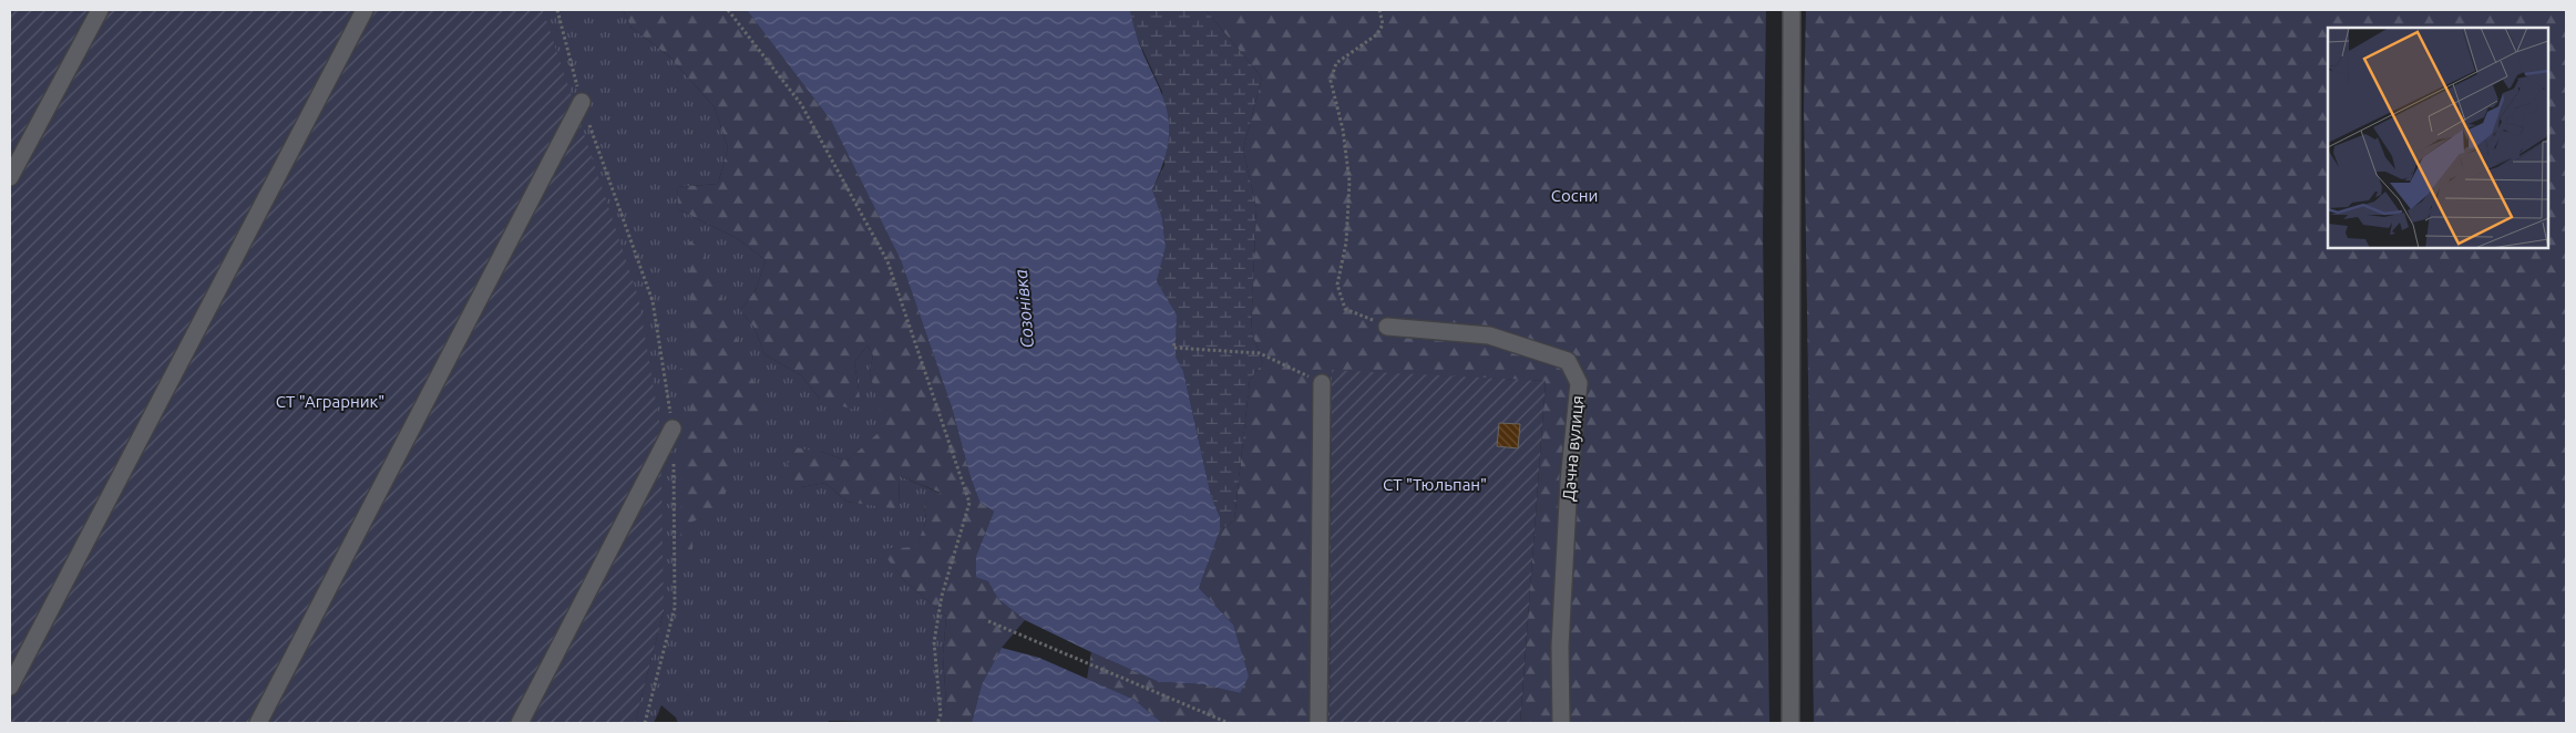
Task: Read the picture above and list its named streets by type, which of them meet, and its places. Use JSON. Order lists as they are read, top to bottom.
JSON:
{
  "streets": {
    "street": ["Дачна вулиця"]
  },
  "water": ["Созонівка"],
  "parks": ["Сосни", "СТ \"Аграрник\"", "СТ \"Тюльпан\""]
}
